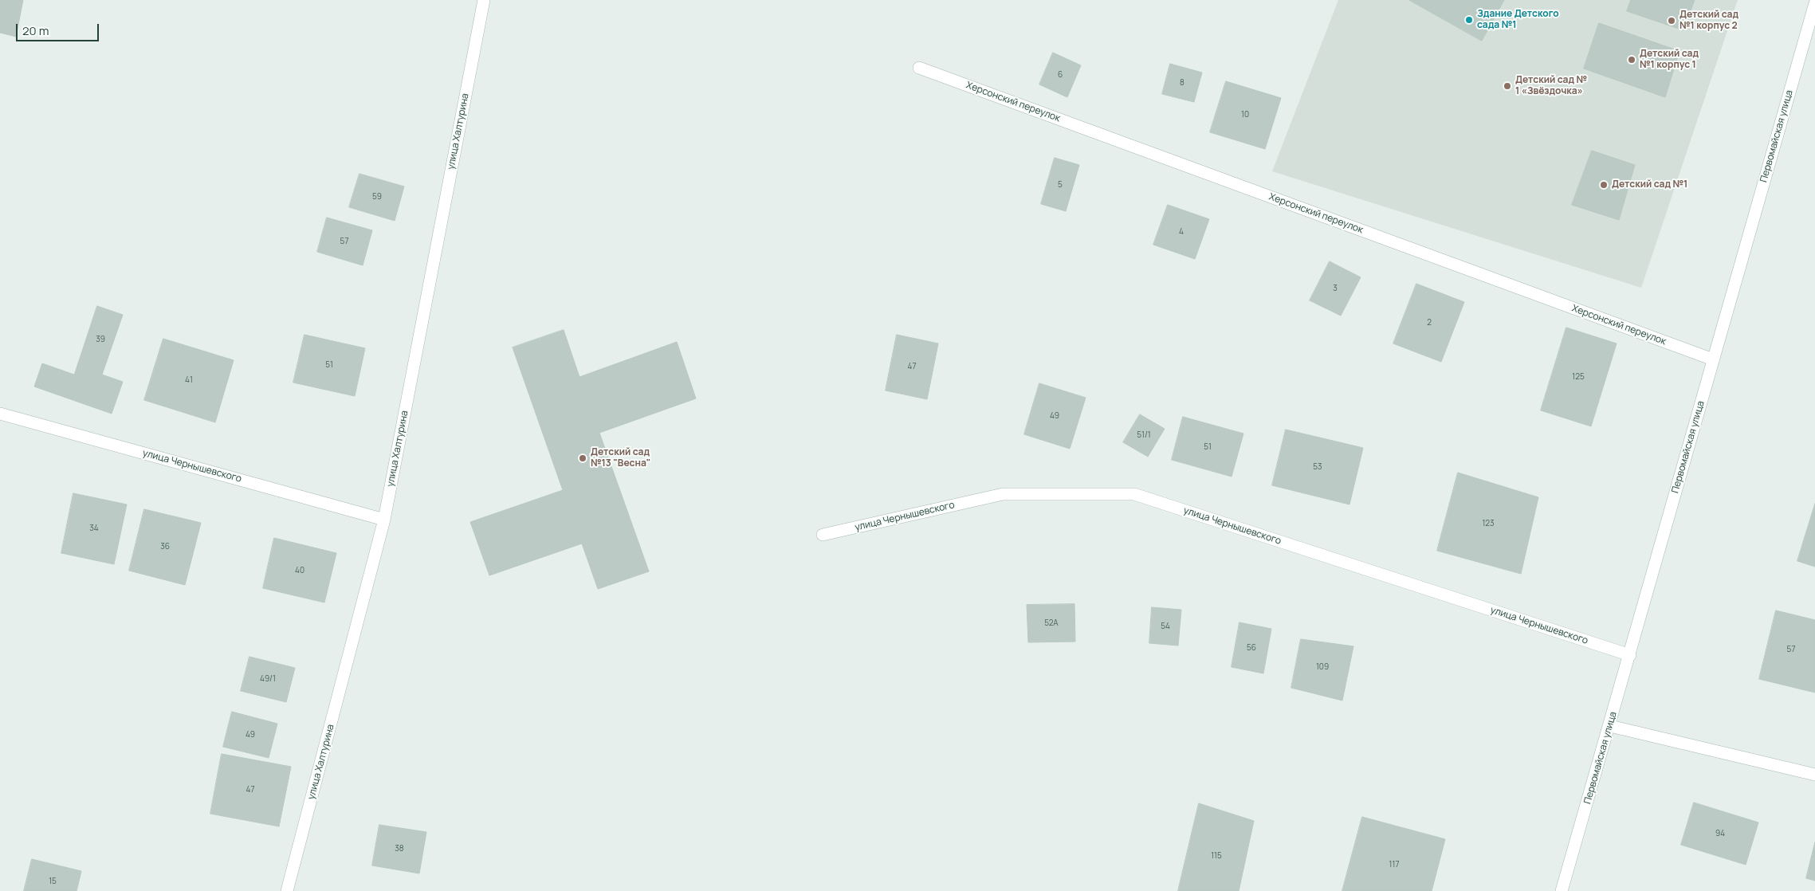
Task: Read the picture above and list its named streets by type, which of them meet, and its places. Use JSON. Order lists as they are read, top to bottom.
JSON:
{
  "streets": {
    "street": [
      "Херсонский переулок",
      "улица Халтурина",
      "Первомайская улица",
      "улица Чернышевского"
    ]
  },
  "crossings": [
    ["Херсонский переулок", "Первомайская улица"],
    ["улица Халтурина", "улица Чернышевского"],
    ["Первомайская улица", "улица Чернышевского"]
  ],
  "places": [
    "Здание Детского сада №1",
    "Детский сад №1 корпус 2",
    "Детский сад №1 корпус 1",
    "Детский сад № 1 «Звёздочка»",
    "Детский сад №1",
    "Детский сад №13 \"Весна\""
  ],
  "house_numbers": [
    "6",
    "8",
    "10",
    "5",
    "59",
    "4",
    "57",
    "3",
    "2",
    "39",
    "51",
    "47",
    "125",
    "41",
    "49",
    "51/1",
    "51",
    "53",
    "123",
    "34",
    "36",
    "40",
    "52А",
    "54",
    "56",
    "57",
    "109",
    "49/1",
    "49",
    "47",
    "94",
    "38",
    "115",
    "117",
    "15"
  ],
  "scale_bar": "20 m"
}
